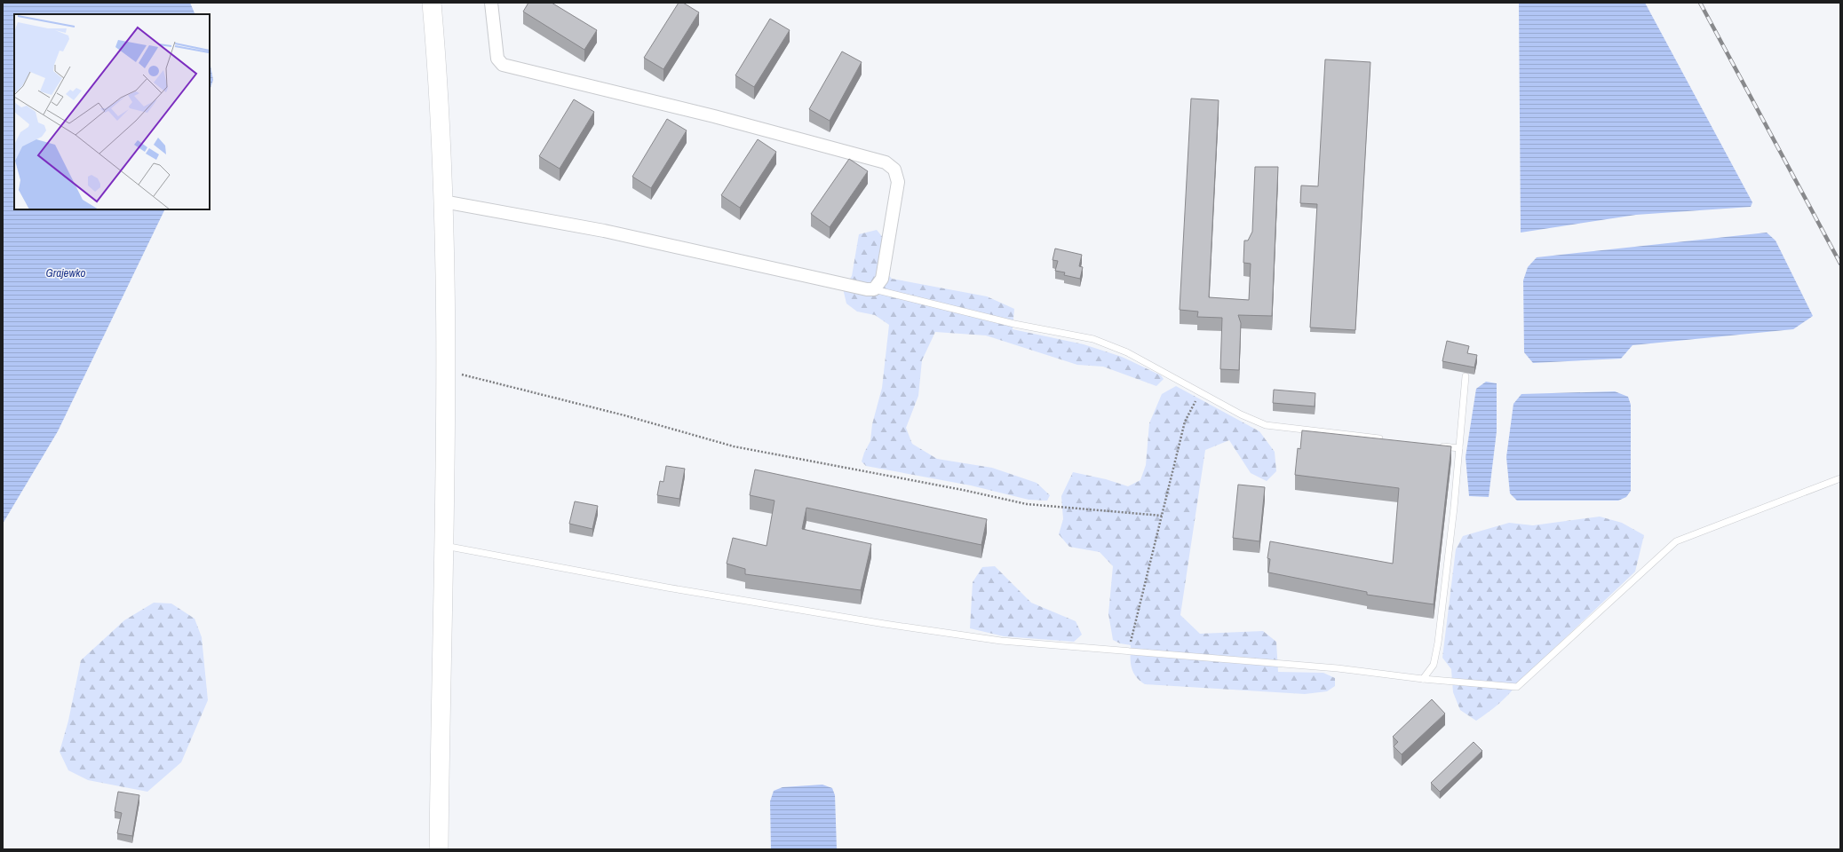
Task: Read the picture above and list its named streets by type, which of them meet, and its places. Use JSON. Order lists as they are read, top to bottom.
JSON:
{
  "water": ["Grajewko"]
}
